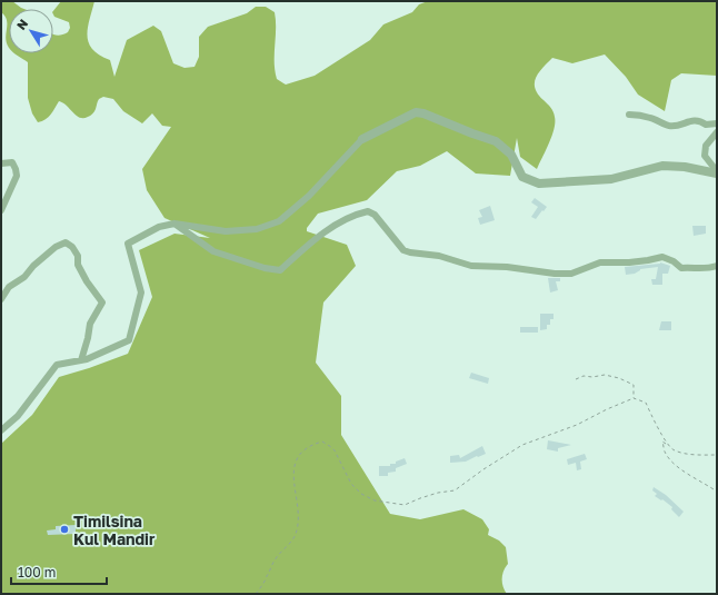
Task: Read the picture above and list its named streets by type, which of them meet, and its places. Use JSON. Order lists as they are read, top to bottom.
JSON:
{
  "places": ["Timilsina Kul Mandir"],
  "scale_bar": "100 m",
  "north": "top left"
}
